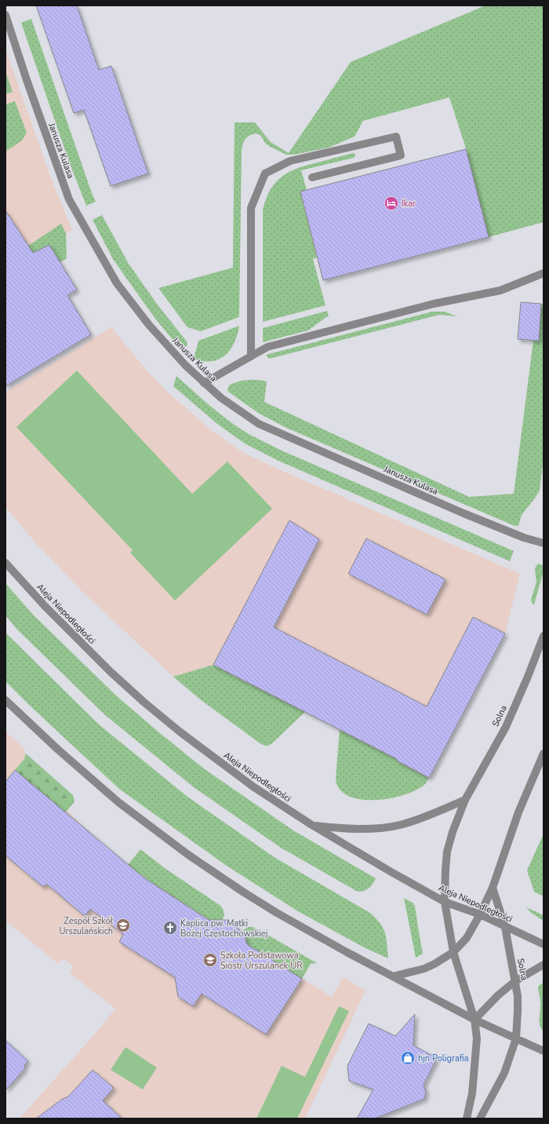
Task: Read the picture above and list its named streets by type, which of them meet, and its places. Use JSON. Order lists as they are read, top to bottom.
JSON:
{
  "streets": {
    "street": ["Janusza Kulasa", "Aleja Niepodległości", "Solna"]
  },
  "crossings": [
    ["Aleja Niepodległości", "Solna"]
  ],
  "places": {
    "hotel": ["Ikar"],
    "school or university": ["Zespół Szkół Urszulańskich", "Szkoła Podstawowa Sióstr Urszulanek UR"],
    "church": ["Kaplica pw. Matki Bożej Częstochowskiej"],
    "shop": ["hjn Poligrafia"]
  }
}
